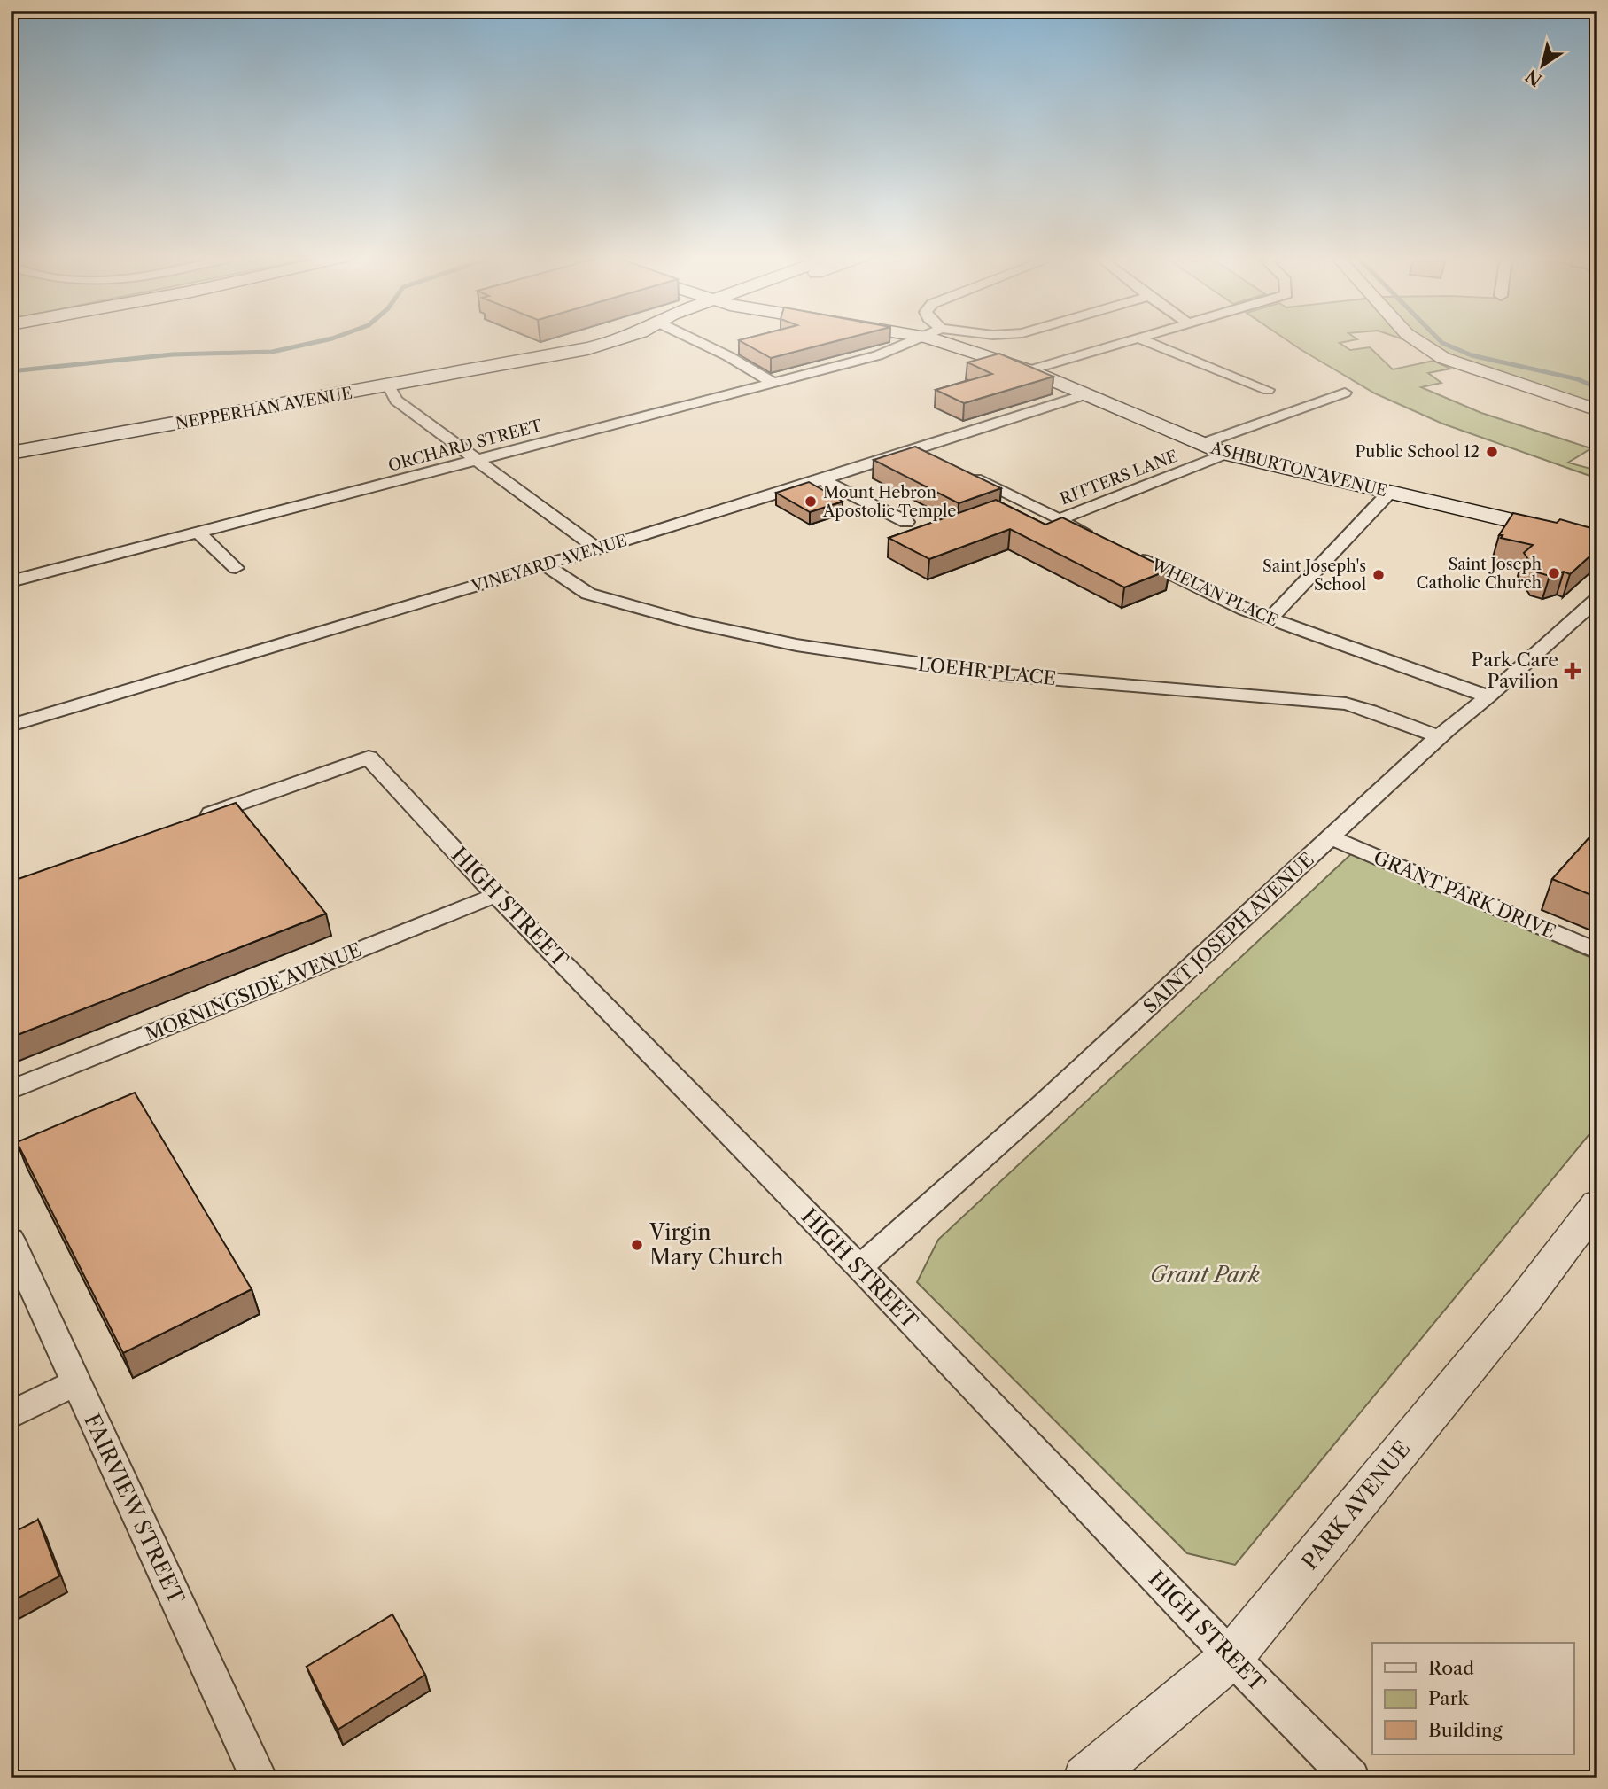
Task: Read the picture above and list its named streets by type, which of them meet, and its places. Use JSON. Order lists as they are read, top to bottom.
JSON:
{
  "streets": {
    "main road": ["NEPPERHAN AVENUE", "ASHBURTON AVENUE"],
    "street": [
      "ORCHARD STREET",
      "RITTERS LANE",
      "VINEYARD AVENUE",
      "WHELAN PLACE",
      "LOEHR PLACE",
      "GRANT PARK DRIVE",
      "HIGH STREET",
      "SAINT JOSEPH AVENUE",
      "MORNINGSIDE AVENUE",
      "PARK AVENUE",
      "FAIRVIEW STREET"
    ]
  },
  "crossings": [
    ["ASHBURTON AVENUE", "RITTERS LANE"],
    ["ASHBURTON AVENUE", "VINEYARD AVENUE"],
    ["VINEYARD AVENUE", "LOEHR PLACE"],
    ["WHELAN PLACE", "SAINT JOSEPH AVENUE"],
    ["LOEHR PLACE", "SAINT JOSEPH AVENUE"],
    ["GRANT PARK DRIVE", "SAINT JOSEPH AVENUE"],
    ["HIGH STREET", "SAINT JOSEPH AVENUE"],
    ["HIGH STREET", "MORNINGSIDE AVENUE"],
    ["HIGH STREET", "PARK AVENUE"]
  ],
  "parks": ["Grant Park"],
  "places": {
    "other": [
      "Public School 12",
      "Mount Hebron Apostolic Temple",
      "Saint Joseph Catholic Church",
      "Saint Joseph's School",
      "Virgin Mary Church"
    ],
    "health": ["Park Care Pavilion"]
  },
  "legend": ["Road", "Park", "Building"],
  "north": "bottom left"
}
